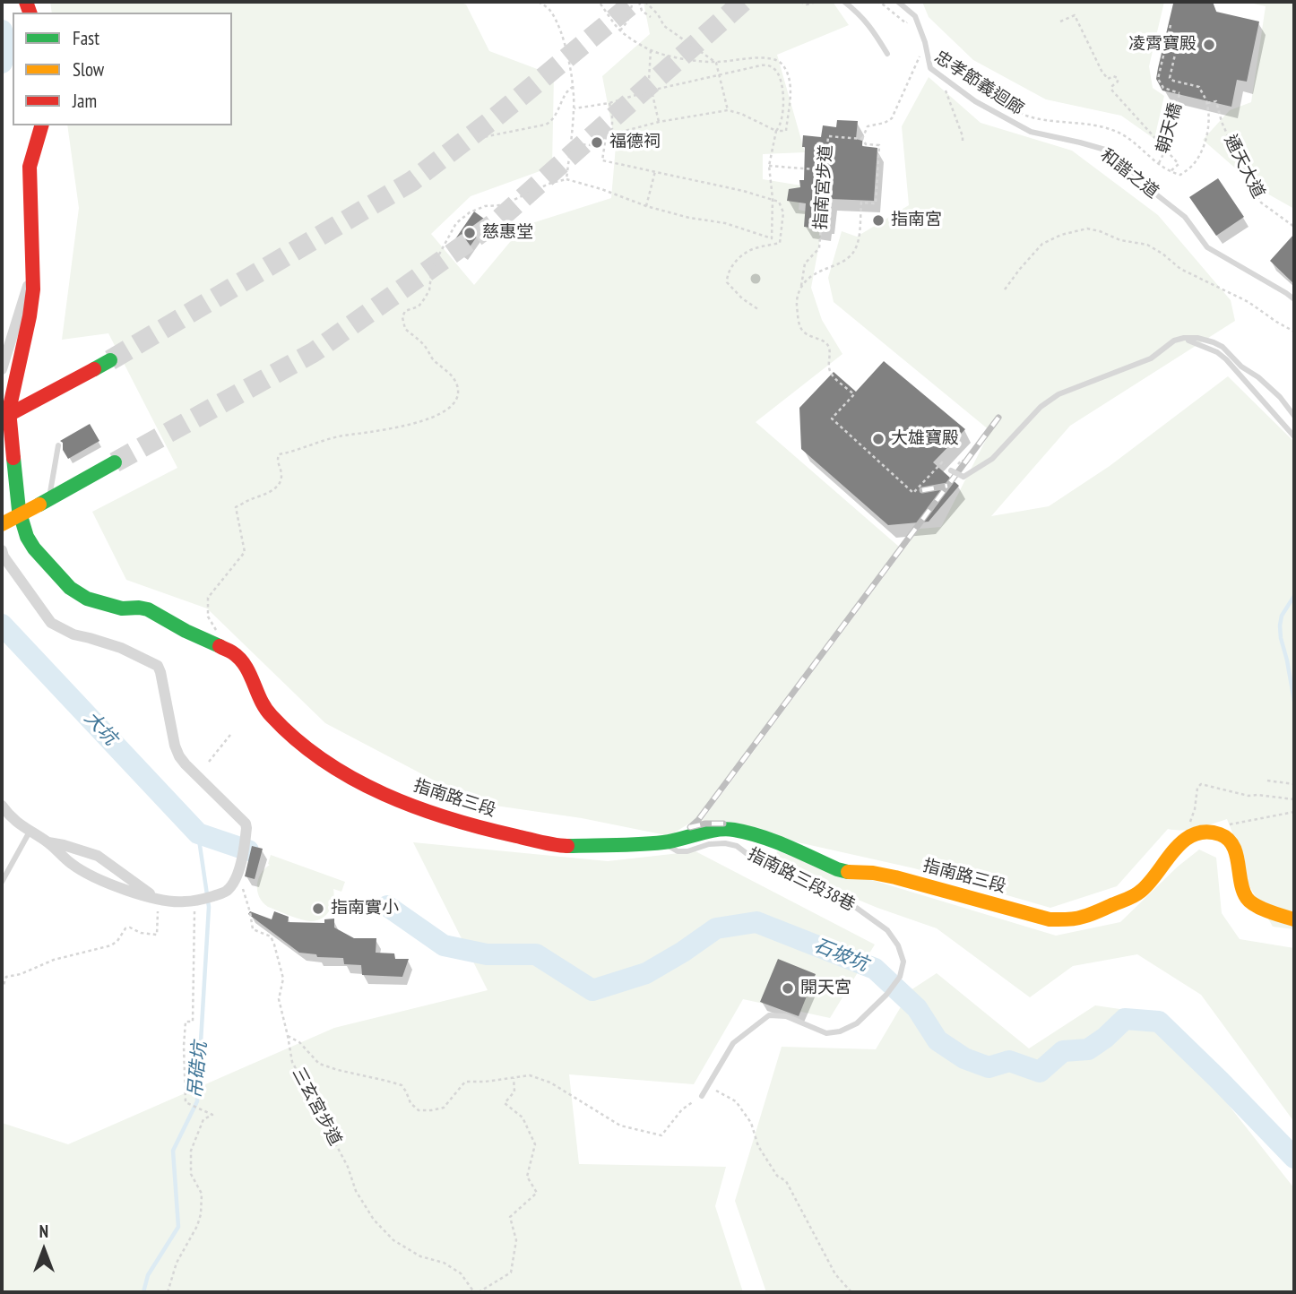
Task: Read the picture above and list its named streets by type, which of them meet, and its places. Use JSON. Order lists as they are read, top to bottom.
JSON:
{
  "streets": {
    "main road": ["指南路三段"],
    "lane": ["和諧之道", "指南路三段38巷"],
    "path": [
      "忠孝節義迴廊",
      "朝天橋",
      "通天大道",
      "指南宮步道",
      "三玄宮步道"
    ]
  },
  "crossings": [
    ["忠孝節義迴廊", "朝天橋"],
    ["忠孝節義迴廊", "和諧之道"],
    ["忠孝節義迴廊", "指南宮步道"],
    ["指南路三段", "指南路三段38巷"]
  ],
  "water": ["大坑", "石坡坑", "吊硞坑"],
  "places": [
    "凌霄寶殿",
    "福德祠",
    "指南宮",
    "慈惠堂",
    "大雄寶殿",
    "指南實小",
    "開天宮"
  ],
  "legend": ["Fast", "Slow", "Jam"],
  "north": "top"
}
